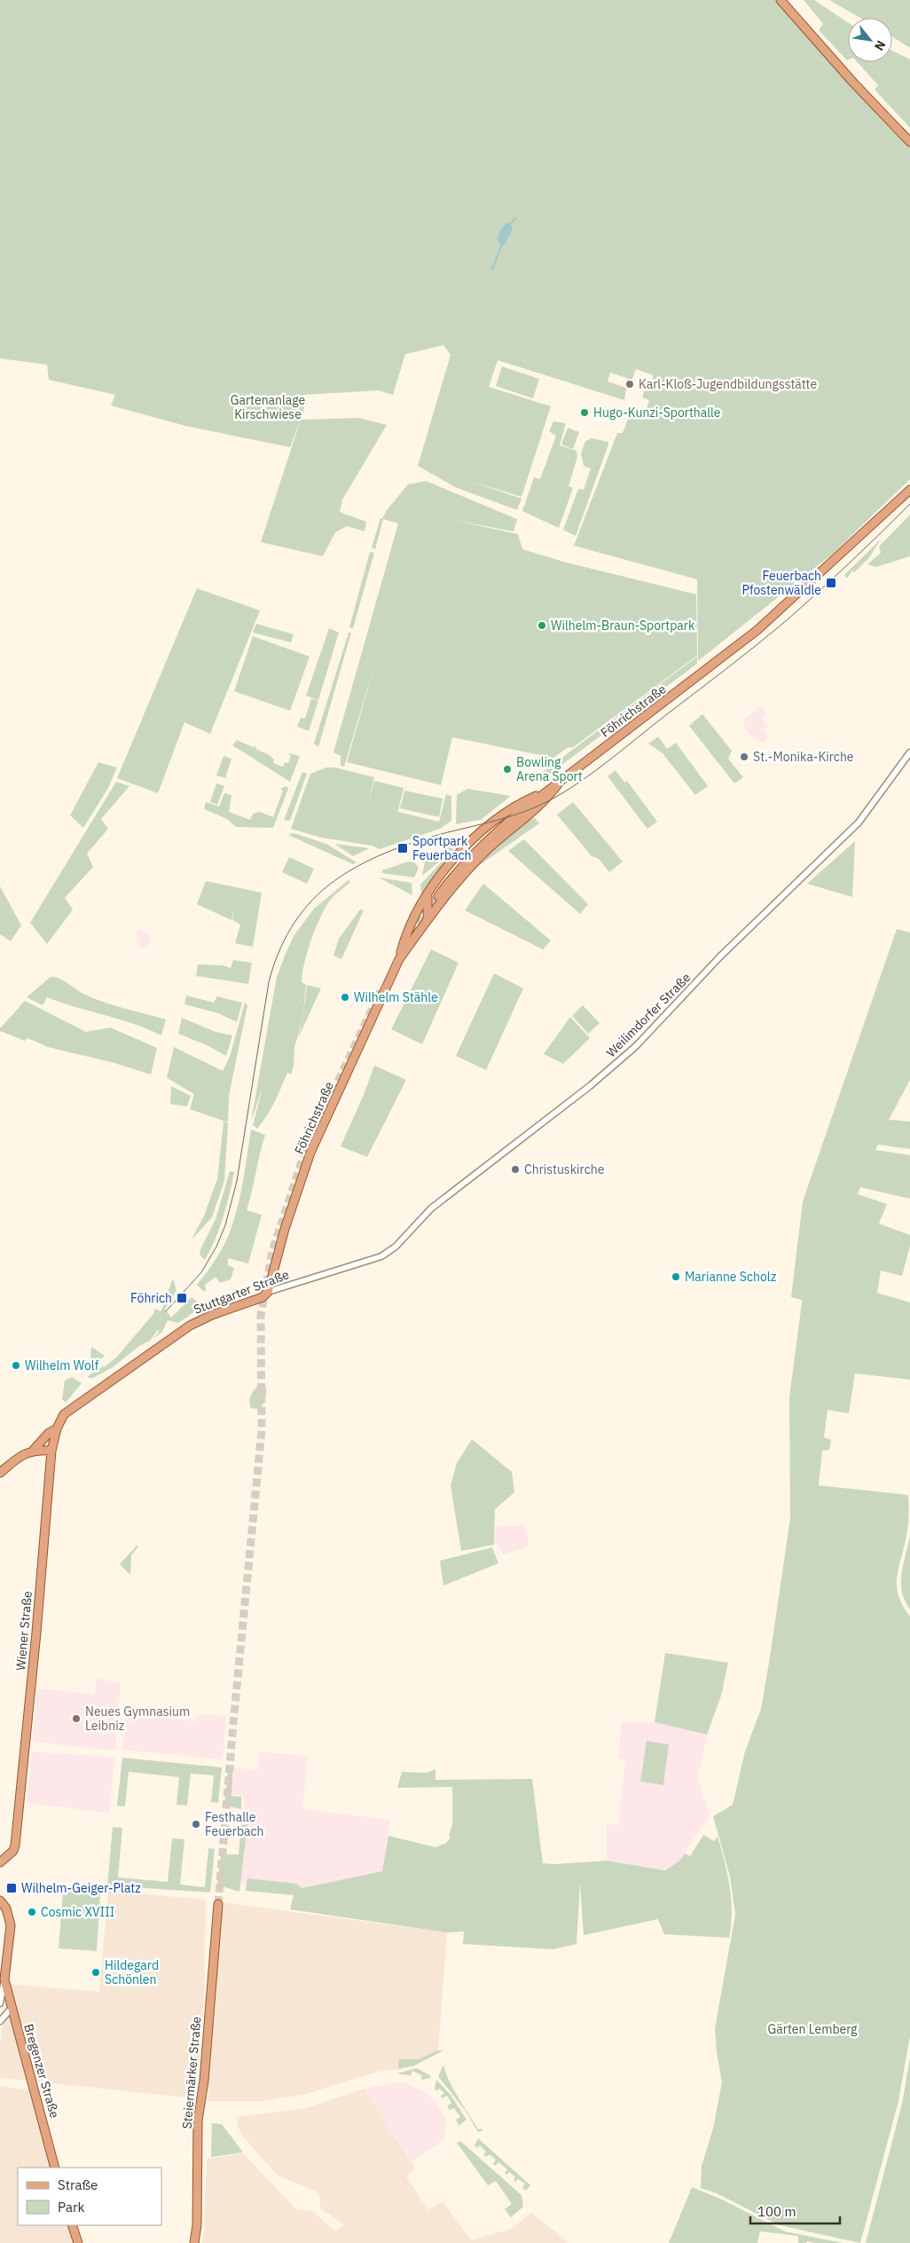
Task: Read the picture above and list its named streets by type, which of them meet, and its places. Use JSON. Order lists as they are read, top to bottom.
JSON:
{
  "streets": {
    "main road": [
      "Föhrichstraße",
      "Stuttgarter Straße",
      "Wiener Straße",
      "Bregenzer Straße",
      "Steiermärker Straße"
    ],
    "street": ["Weilimdorfer Straße"]
  },
  "crossings": [
    ["Föhrichstraße", "Stuttgarter Straße"],
    ["Weilimdorfer Straße", "Stuttgarter Straße"],
    ["Stuttgarter Straße", "Wiener Straße"]
  ],
  "parks": ["Gartenanlage Kirschwiese", "Gärten Lemberg"],
  "places": {
    "other": [
      "Karl-Kloß-Jugendbildungsstätte",
      "Hugo-Kunzi-Sporthalle",
      "Wilhelm-Braun-Sportpark",
      "St.-Monika-Kirche",
      "Bowling Arena Sport",
      "Wilhelm Stähle",
      "Christuskirche",
      "Marianne Scholz",
      "Wilhelm Wolf",
      "Neues Gymnasium Leibniz",
      "Festhalle Feuerbach",
      "Cosmic XVIII",
      "Hildegard Schönlen"
    ],
    "transit": [
      "Feuerbach Pfostenwäldle",
      "Sportpark Feuerbach",
      "Föhrich",
      "Wilhelm-Geiger-Platz"
    ]
  },
  "legend": ["Straße", "Park"],
  "scale_bar": "100 m",
  "north": "bottom right"
}
